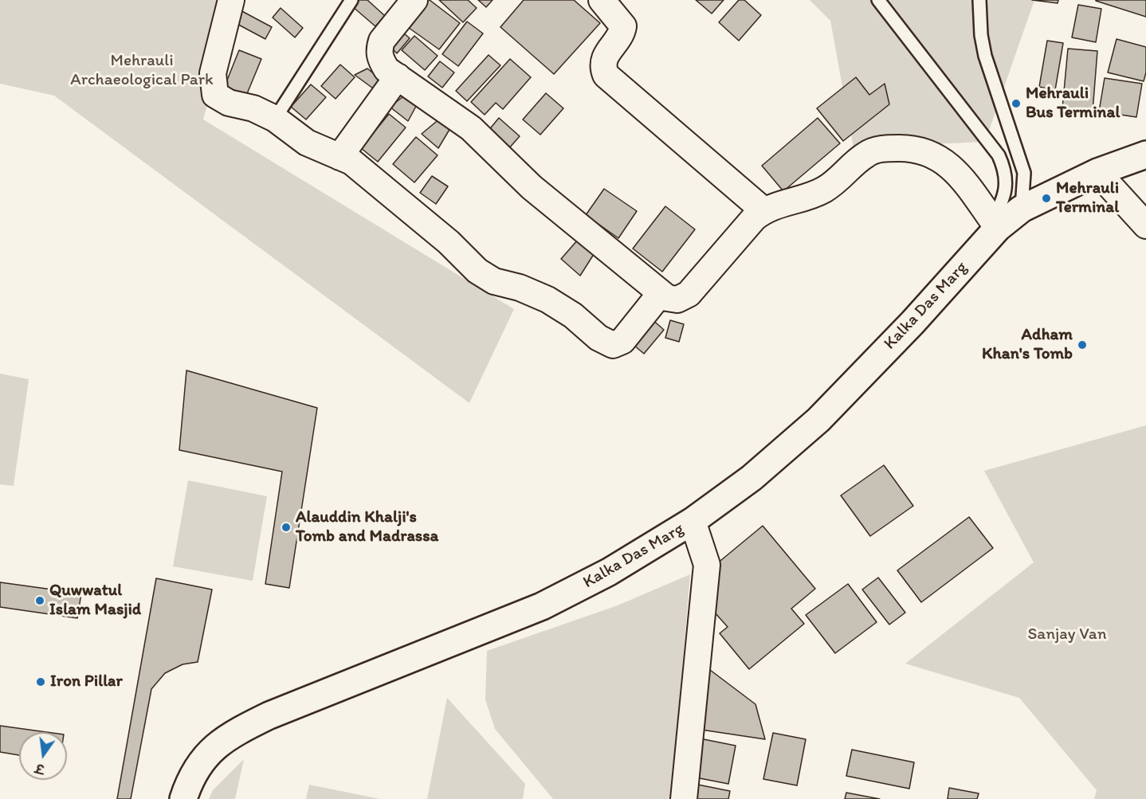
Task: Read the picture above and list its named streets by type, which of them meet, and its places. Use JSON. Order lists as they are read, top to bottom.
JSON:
{
  "streets": {
    "street": ["Kalka Das Marg"]
  },
  "parks": ["Mehrauli Archaeological Park", "Sanjay Van"],
  "places": [
    "Mehrauli Bus Terminal",
    "Mehrauli Terminal",
    "Adham Khan's Tomb",
    "Alauddin Khalji's Tomb and Madrassa",
    "Quwwatul Islam Masjid",
    "Iron Pillar"
  ],
  "north": "bottom"
}
